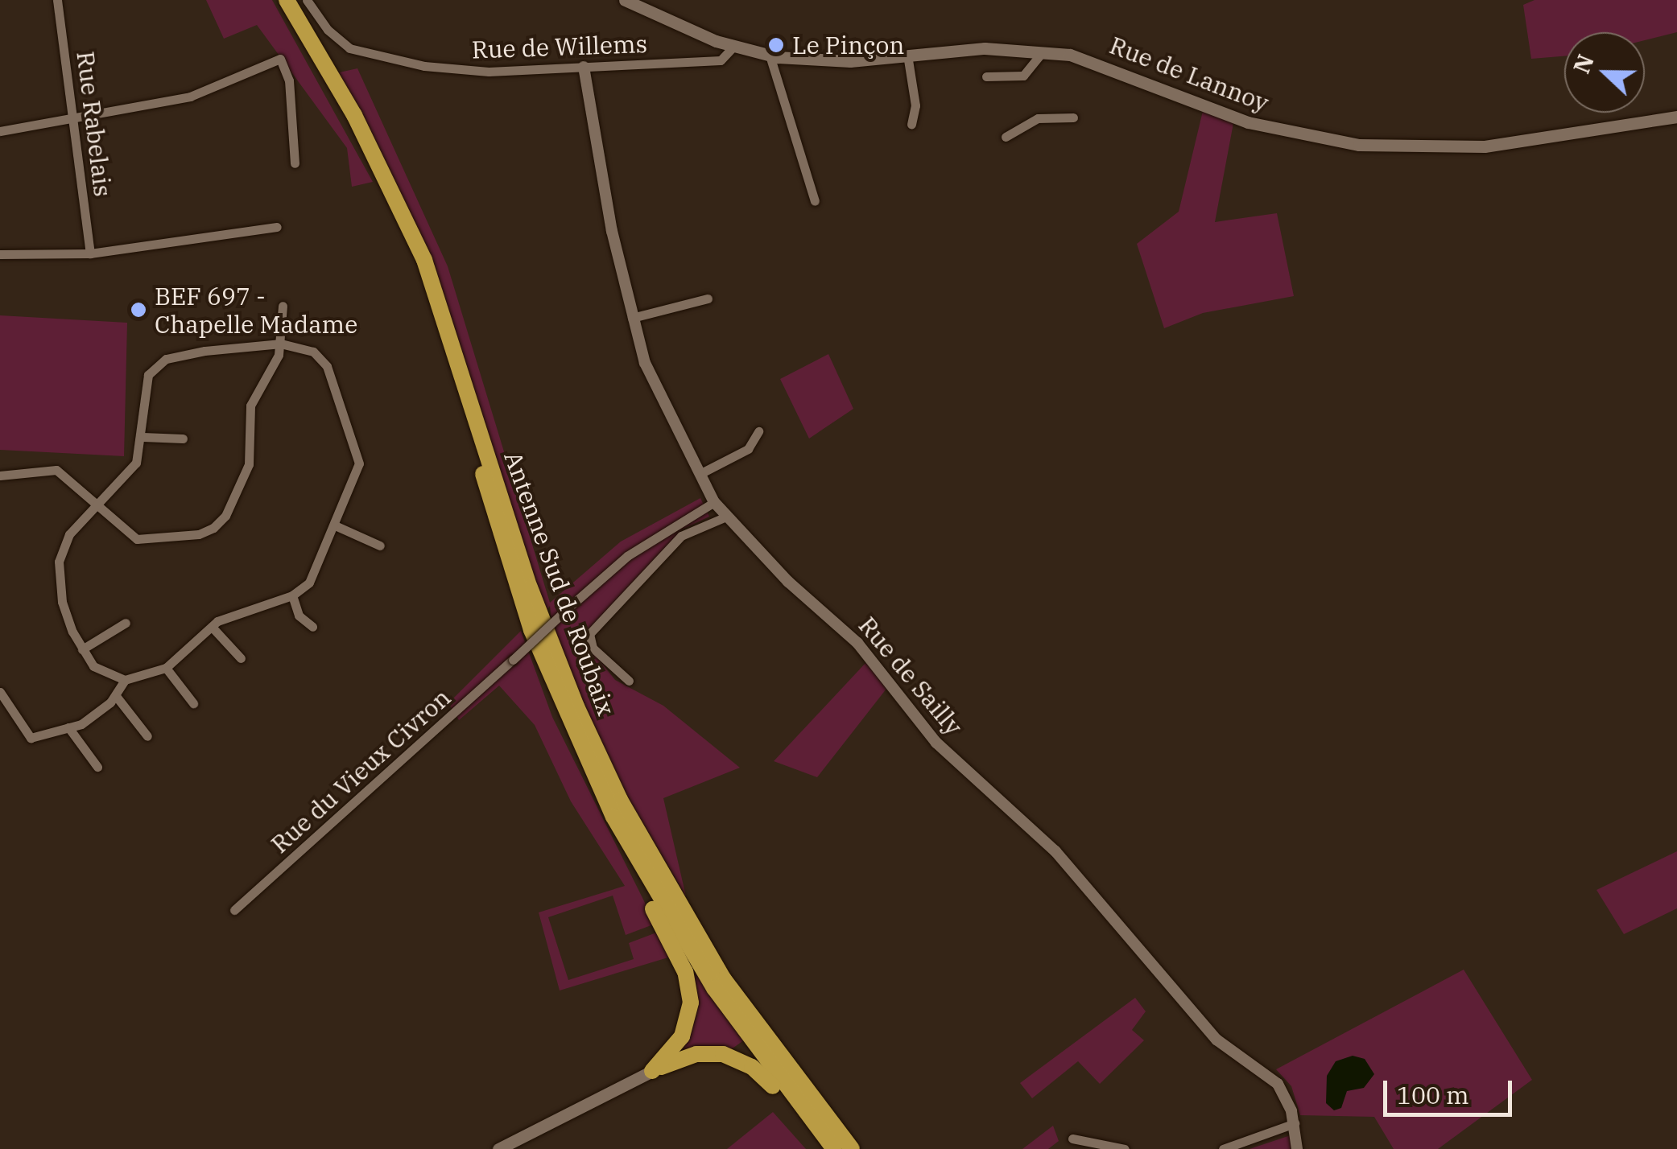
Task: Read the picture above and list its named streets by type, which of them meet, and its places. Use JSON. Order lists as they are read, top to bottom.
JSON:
{
  "streets": {
    "highway": ["Antenne Sud de Roubaix"],
    "main road": ["Rue de Lannoy"],
    "street": [
      "Rue de Willems",
      "Rue Rabelais",
      "Rue de Sailly",
      "Rue du Vieux Civron"
    ]
  },
  "crossings": [
    ["Rue de Willems", "Rue de Lannoy"],
    ["Rue de Willems", "Rue de Sailly"],
    ["Rue de Sailly", "Rue du Vieux Civron"]
  ],
  "places": ["Le Pinçon", "BEF 697 - Chapelle Madame"],
  "scale_bar": "100 m",
  "north": "left"
}
